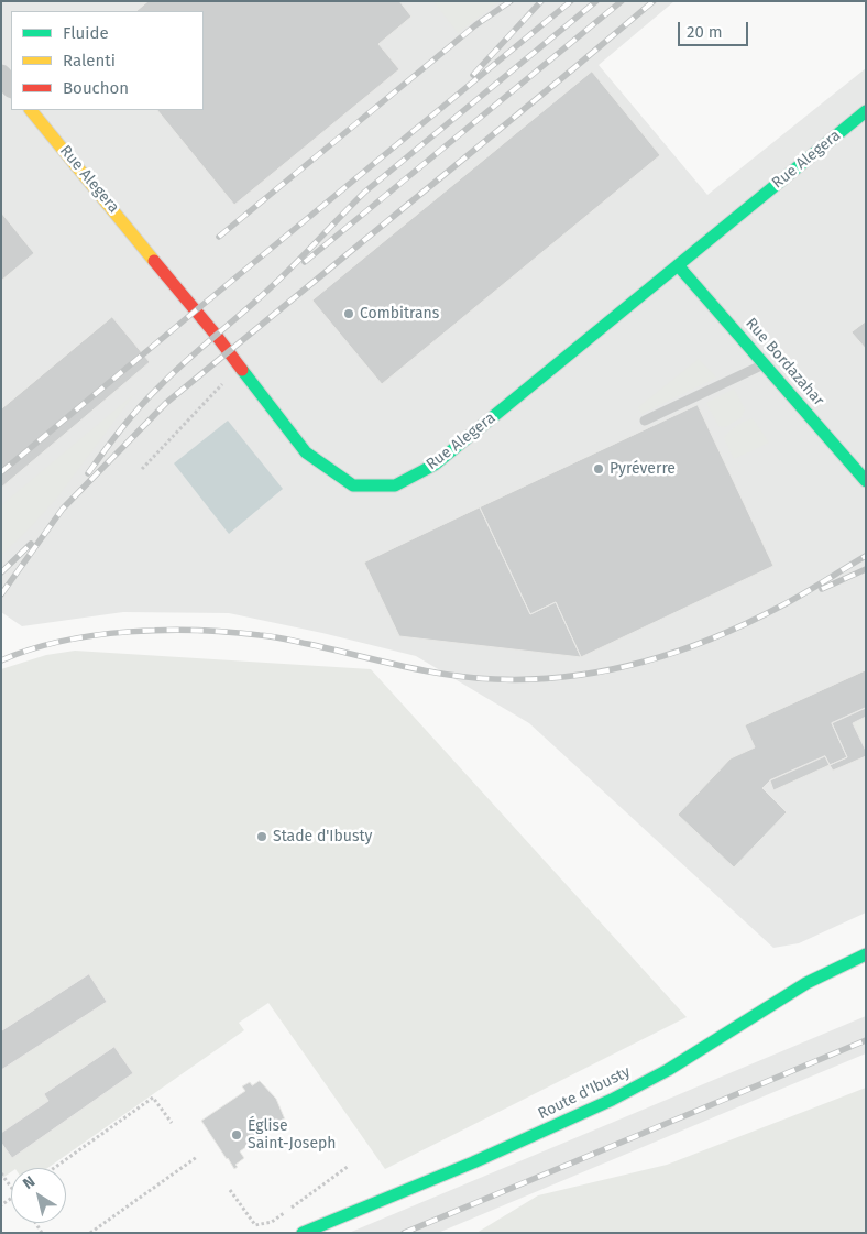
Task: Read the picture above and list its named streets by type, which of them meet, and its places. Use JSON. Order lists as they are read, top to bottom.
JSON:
{
  "streets": {
    "street": ["Rue Alegera", "Rue Bordazahar", "Route d'Ibusty"]
  },
  "crossings": [
    ["Rue Alegera", "Rue Bordazahar"]
  ],
  "places": [
    "Combitrans",
    "Pyréverre",
    "Stade d'Ibusty",
    "Église Saint-Joseph"
  ],
  "legend": ["Fluide", "Ralenti", "Bouchon"],
  "scale_bar": "20 m",
  "north": "top left"
}
